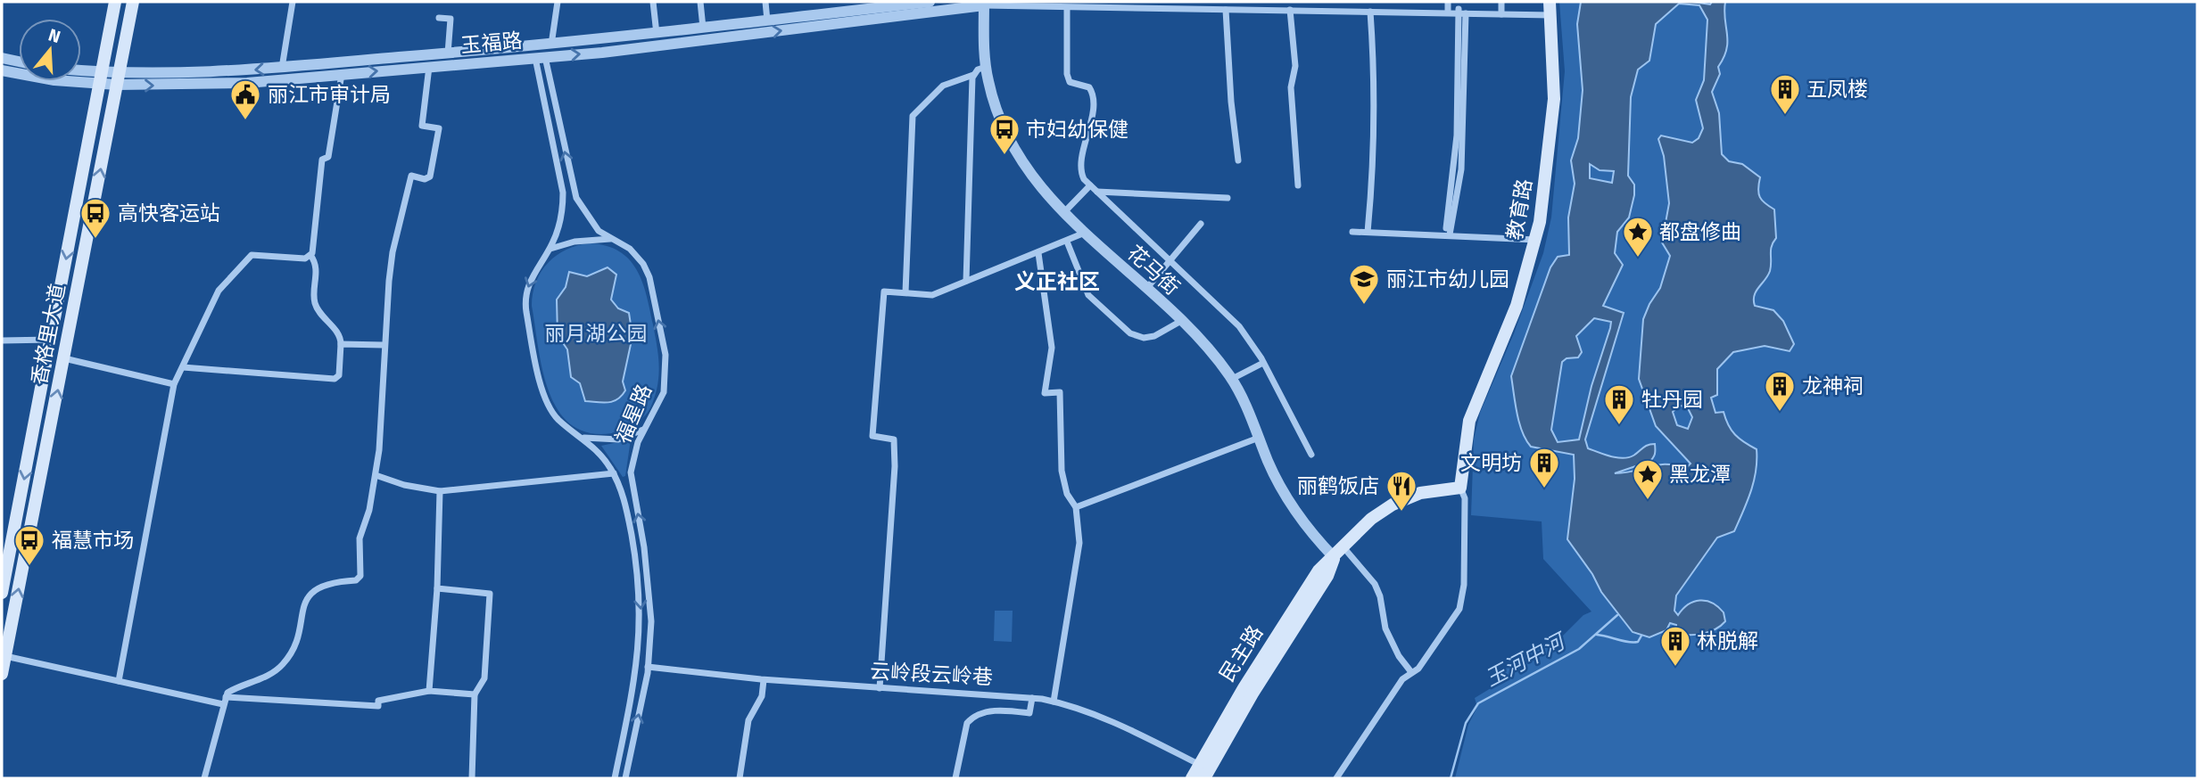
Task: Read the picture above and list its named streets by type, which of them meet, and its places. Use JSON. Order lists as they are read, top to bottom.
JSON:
{
  "streets": {
    "main road": ["教育路", "香格里大道", "民主路"],
    "street": [
      "玉福路",
      "花马街",
      "福星路",
      "云岭段云岭巷"
    ]
  },
  "crossings": [
    ["玉福路", "教育路"],
    ["玉福路", "花马街"],
    ["玉福路", "香格里大道"],
    ["玉福路", "福星路"],
    ["教育路", "民主路"],
    ["花马街", "民主路"],
    ["福星路", "云岭段云岭巷"],
    ["民主路", "云岭段云岭巷"]
  ],
  "districts": ["义正社区"],
  "water": ["玉河中河"],
  "parks": ["丽月湖公园"],
  "places": {
    "building": [
      "五凤楼",
      "龙神祠",
      "牡丹园",
      "文明坊",
      "林脱解"
    ],
    "public building": ["丽江市审计局"],
    "bus stop": ["市妇幼保健", "高快客运站", "福慧市场"],
    "place": ["都盘修曲", "黑龙潭"],
    "school or university": ["丽江市幼儿园"],
    "restaurant": ["丽鹤饭店"]
  },
  "north": "top"
}
